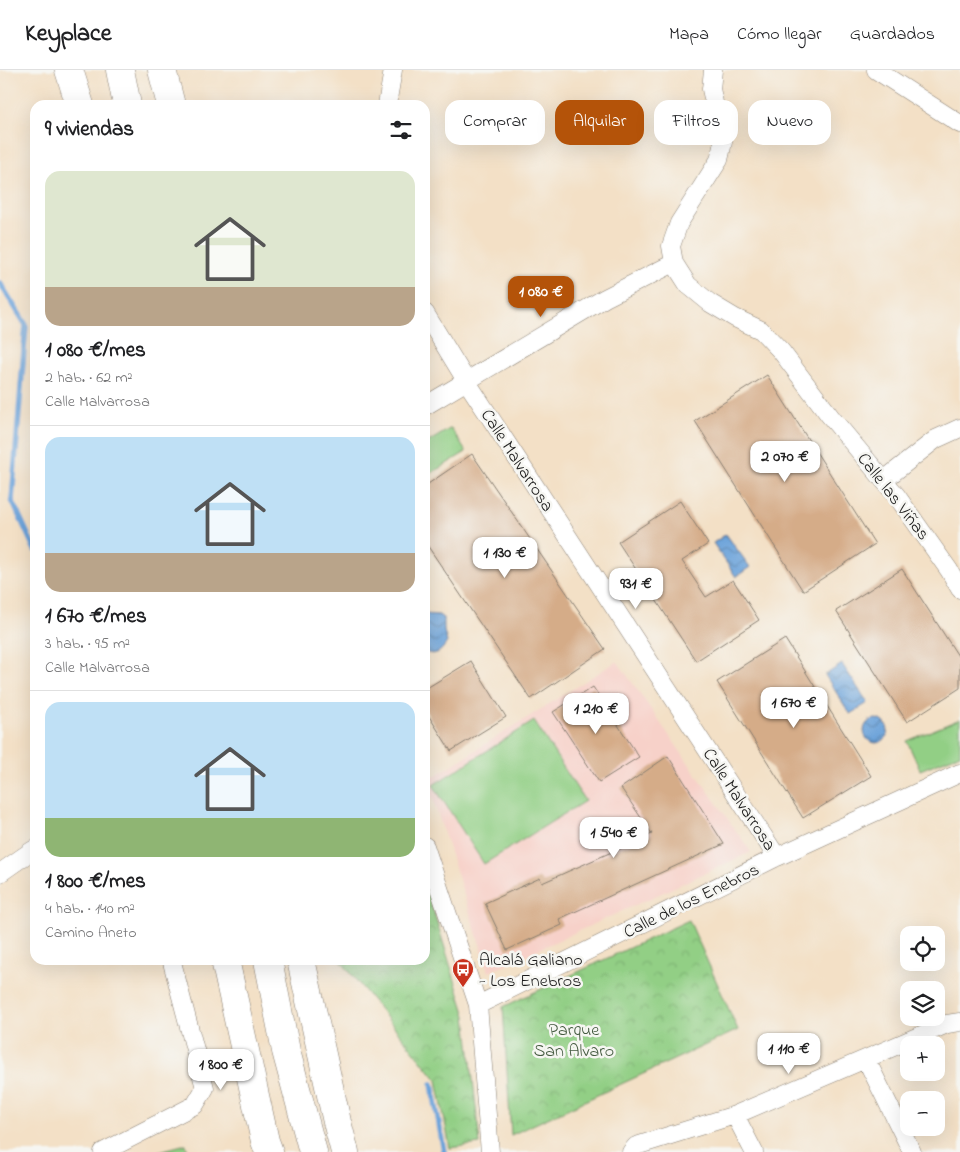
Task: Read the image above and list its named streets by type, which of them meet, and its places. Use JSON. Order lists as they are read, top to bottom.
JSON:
{
  "streets": {
    "street": ["Calle Malvarrosa", "Calle las Viñas", "Calle de los Enebros"]
  },
  "crossings": [
    ["Calle Malvarrosa", "Calle de los Enebros"]
  ],
  "parks": ["Parque San Alvaro"],
  "places": {
    "bus stop": ["Alcalá Galiano - Los Enebros"]
  },
  "page": {
    "header": "Keyplace",
    "nav": ["Mapa", "Cómo llegar", "Guardados"],
    "chip": [
      "Comprar",
      "Alquilar",
      "Filtros",
      "Nuevo"
    ],
    "heading": "9 viviendas",
    "list": [
      {
        "name": "1 080 €/mes",
        "note": "2 hab. · 62 m² · Calle Malvarrosa"
      },
      {
        "name": "1 670 €/mes",
        "note": "3 hab. · 95 m² · Calle Malvarrosa"
      },
      {
        "name": "1 800 €/mes",
        "note": "4 hab. · 140 m² · Camino Aneto"
      }
    ],
    "price": [
      "1 080 €",
      "2 070 €",
      "1 130 €",
      "931 €",
      "1 670 €",
      "1 210 €",
      "1 540 €",
      "1 110 €",
      "1 800 €"
    ],
    "map_buttons": ["+", "−"]
  }
}
